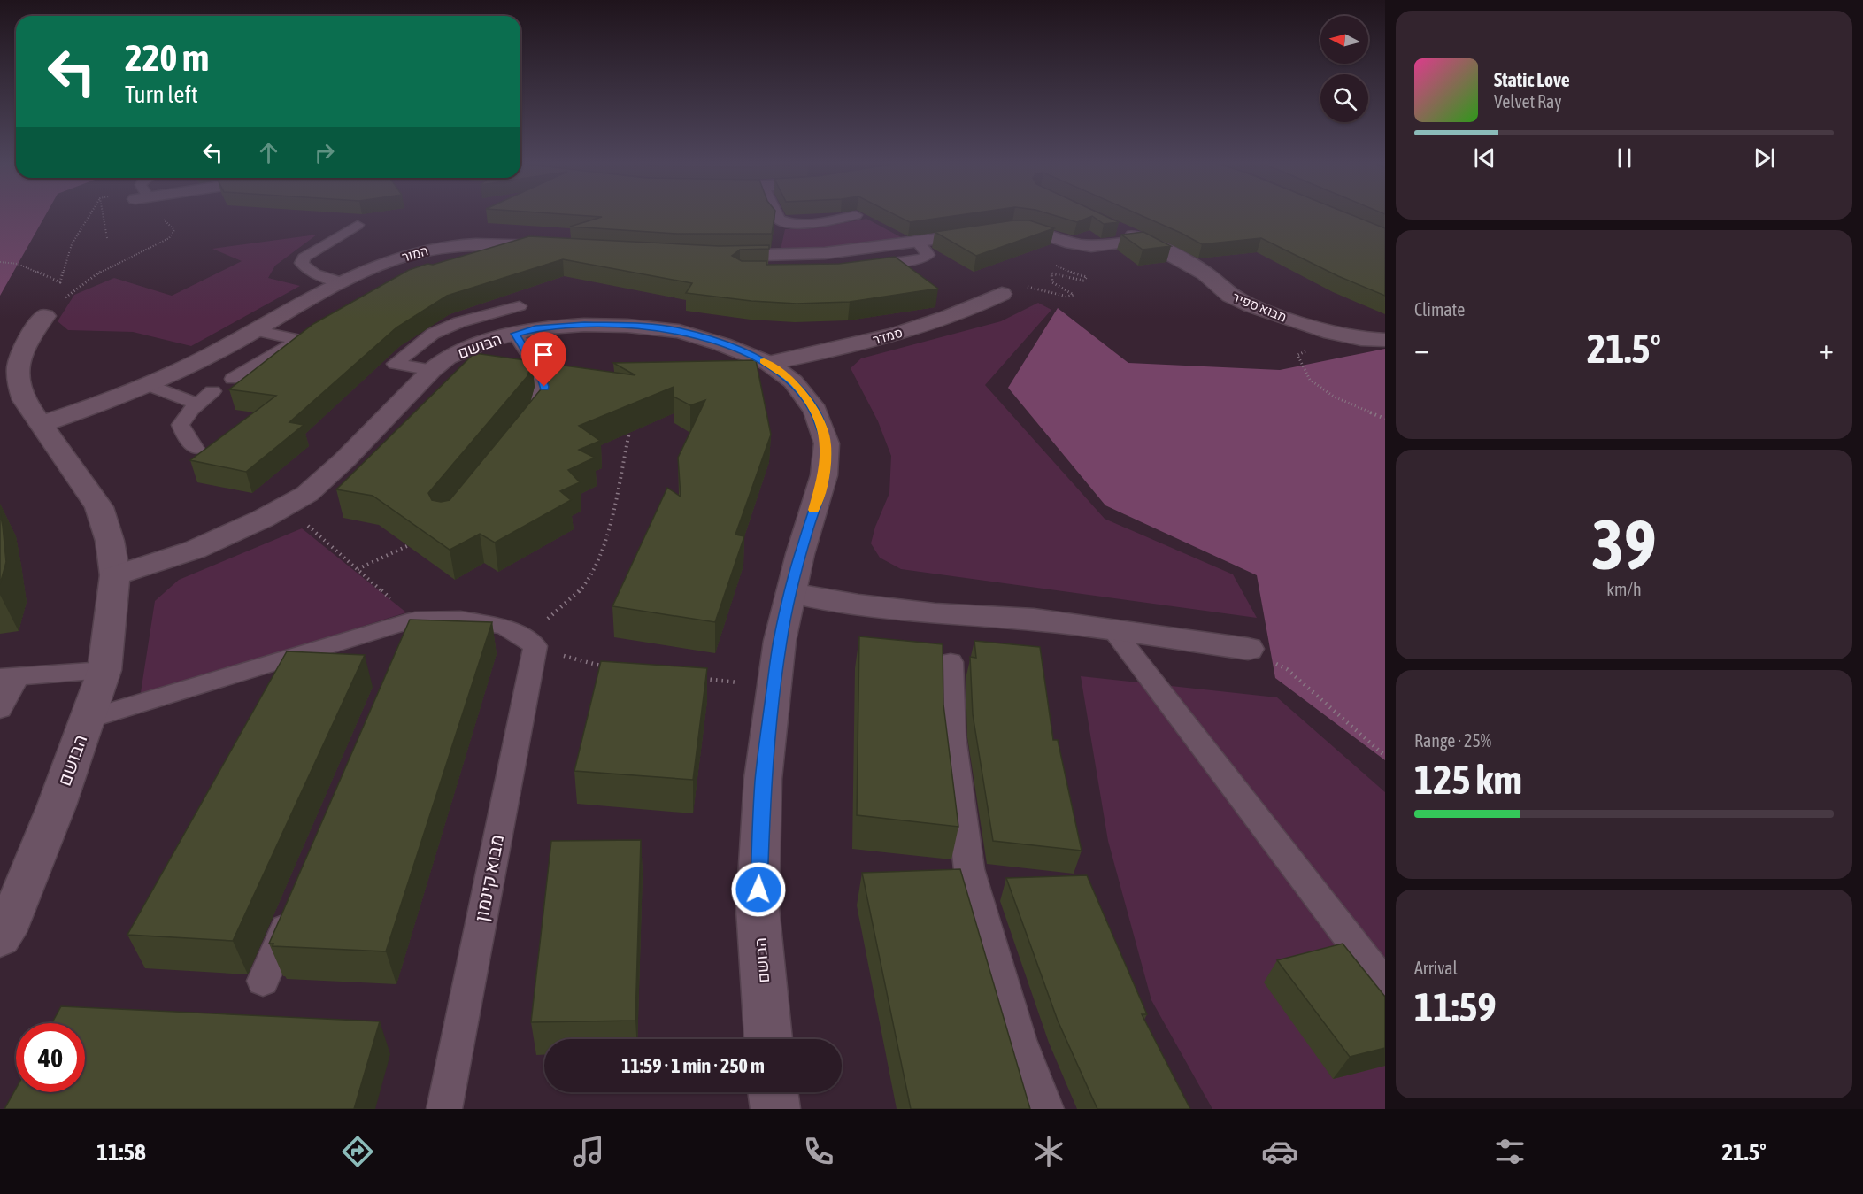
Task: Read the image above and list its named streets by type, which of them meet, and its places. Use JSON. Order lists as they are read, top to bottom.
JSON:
{
  "streets": {
    "street": [
      "המור",
      "מבוא ספיר",
      "סמדר",
      "הבושם"
    ],
    "lane": ["מבוא קינמון"]
  },
  "crossings": [
    ["המור", "הבושם"],
    ["סמדר", "הבושם"]
  ],
  "north": "left",
  "page": {
    "turn": ["220 m", "Turn left"],
    "song": ["Static Love", "Velvet Ray"],
    "tile": [
      "Climate",
      ["39", "km/h"],
      ["Range · 25%", "125 km"],
      ["Arrival", "11:59"]
    ],
    "heat": ["−", "21.5°", "+"],
    "limit": "40",
    "trip": "11:59 · 1 min · 250 m",
    "tabs": ["11:58", "21.5°"]
  }
}
